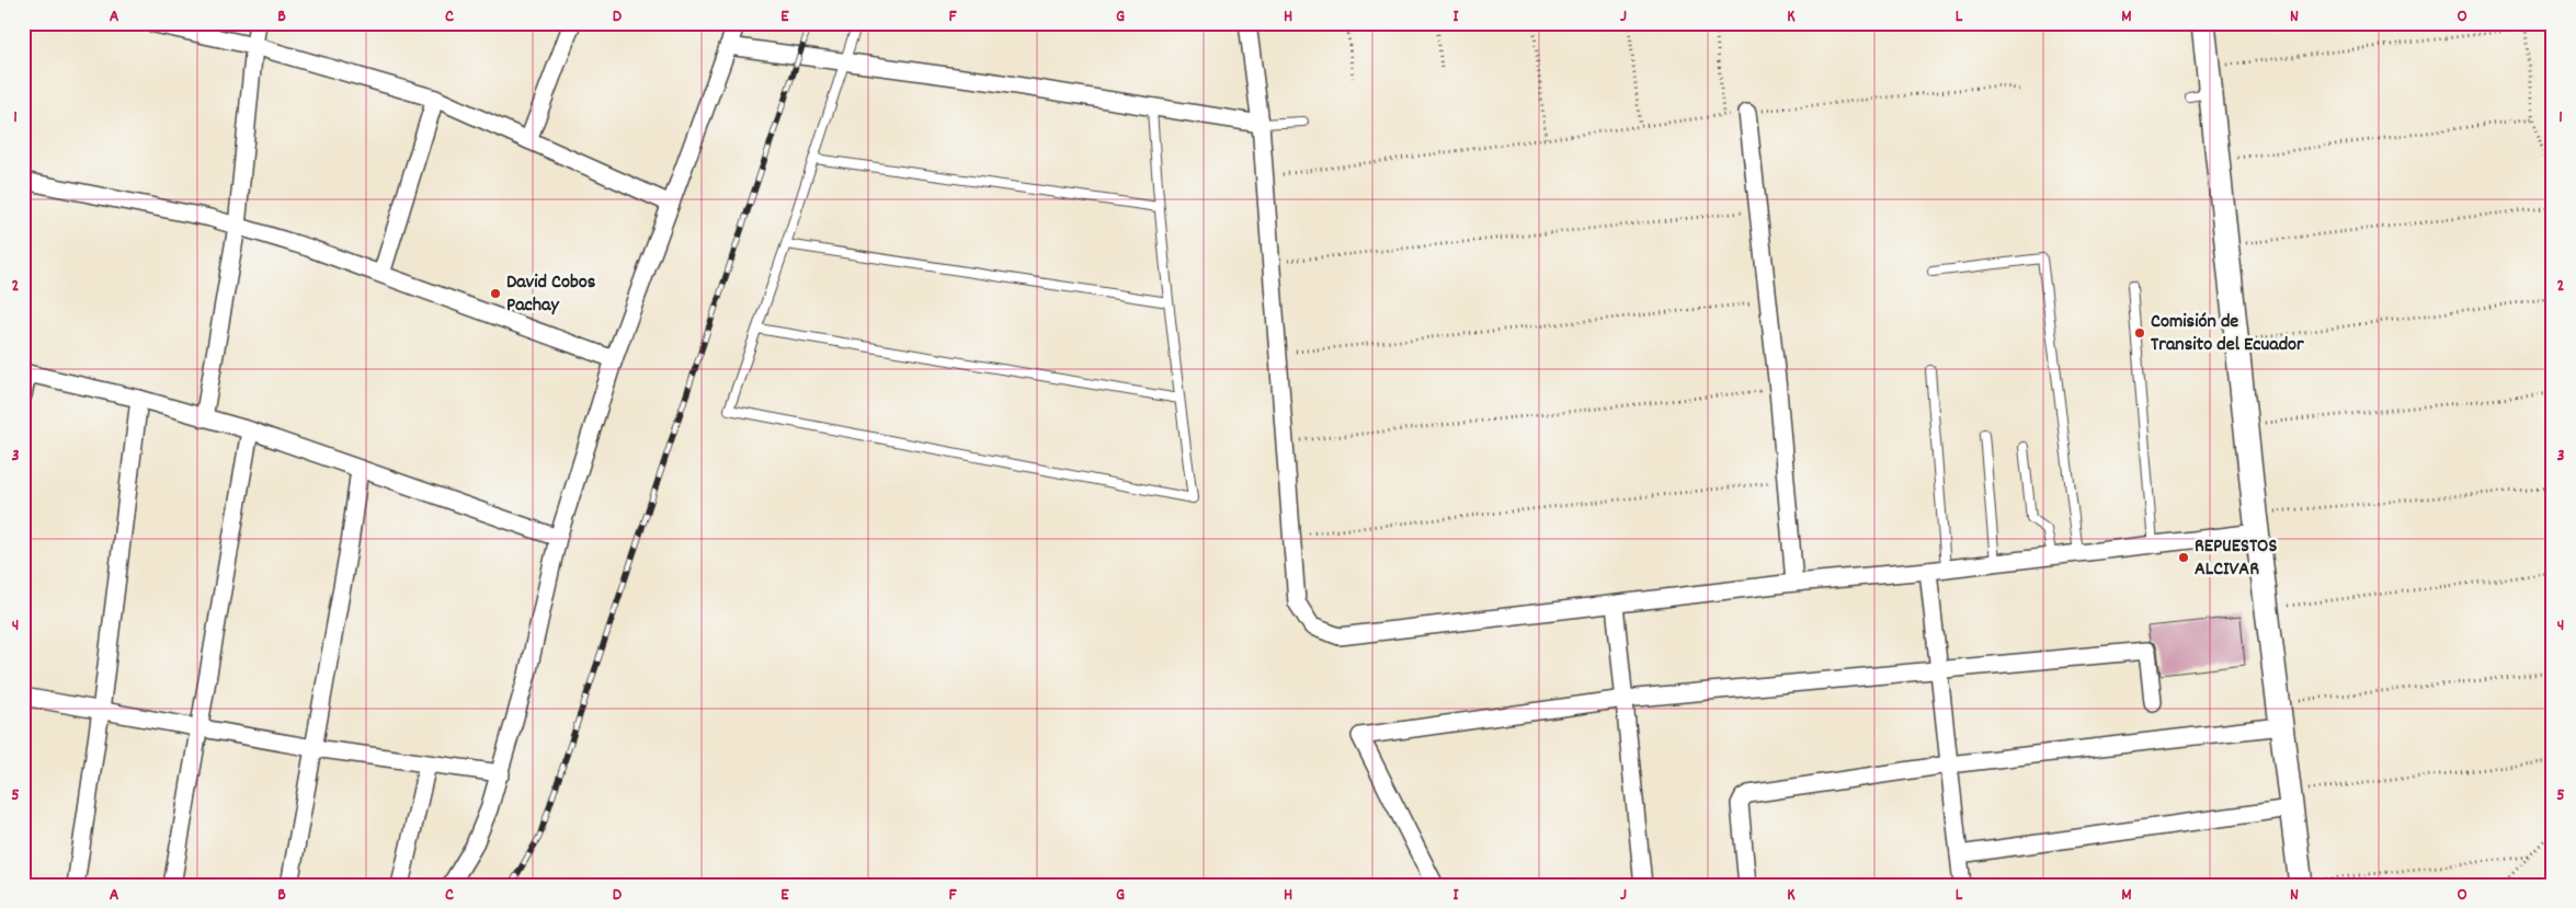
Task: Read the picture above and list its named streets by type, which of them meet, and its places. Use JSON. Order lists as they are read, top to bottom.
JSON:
{
  "places": ["David Cobos Pachay", "Comisión de Transito del Ecuador", "REPUESTOS ALCIVAR"],
  "grid": {
    "columns": [
      "A",
      "B",
      "C",
      "D",
      "E",
      "F",
      "G",
      "H",
      "I",
      "J",
      "K",
      "L",
      "M",
      "N",
      "O"
    ],
    "rows": [
      "1",
      "2",
      "3",
      "4",
      "5"
    ]
  }
}
